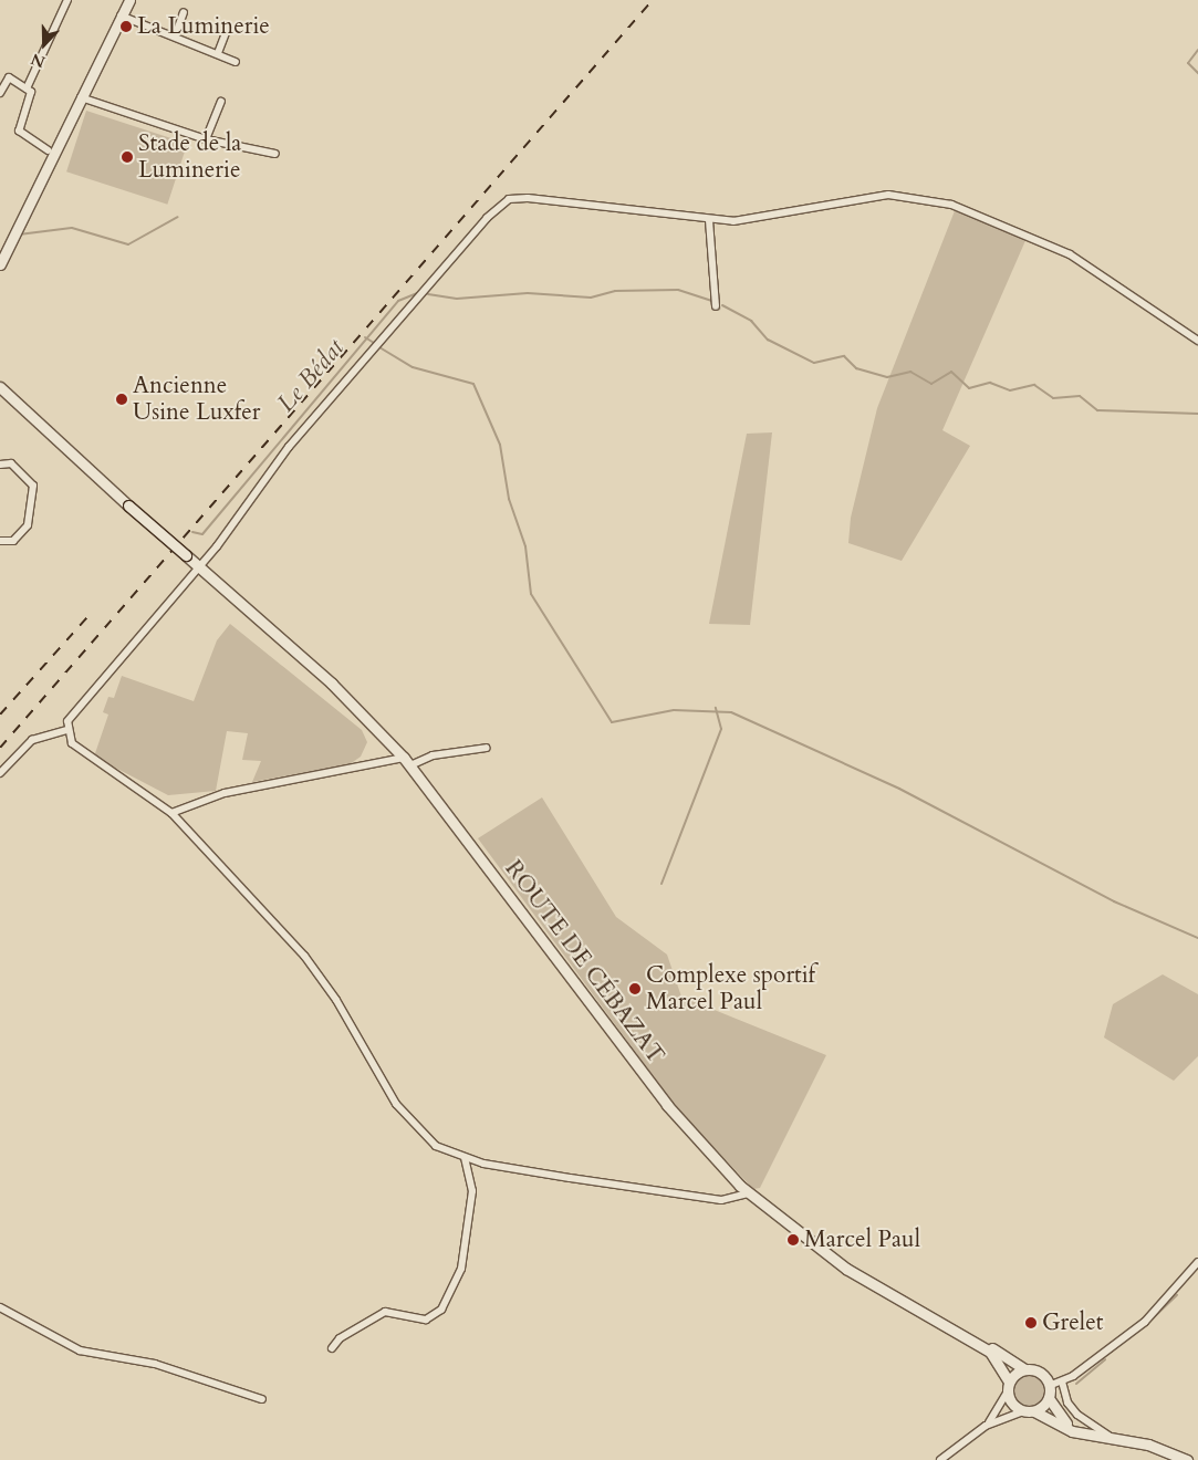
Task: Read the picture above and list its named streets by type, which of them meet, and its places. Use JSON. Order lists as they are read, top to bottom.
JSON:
{
  "streets": {
    "main road": ["ROUTE DE CÉBAZAT"]
  },
  "water": ["Le Bédat"],
  "places": [
    "La Luminerie",
    "Stade de la Luminerie",
    "Ancienne Usine Luxfer",
    "Complexe sportif Marcel Paul",
    "Marcel Paul",
    "Grelet"
  ],
  "north": "bottom"
}
